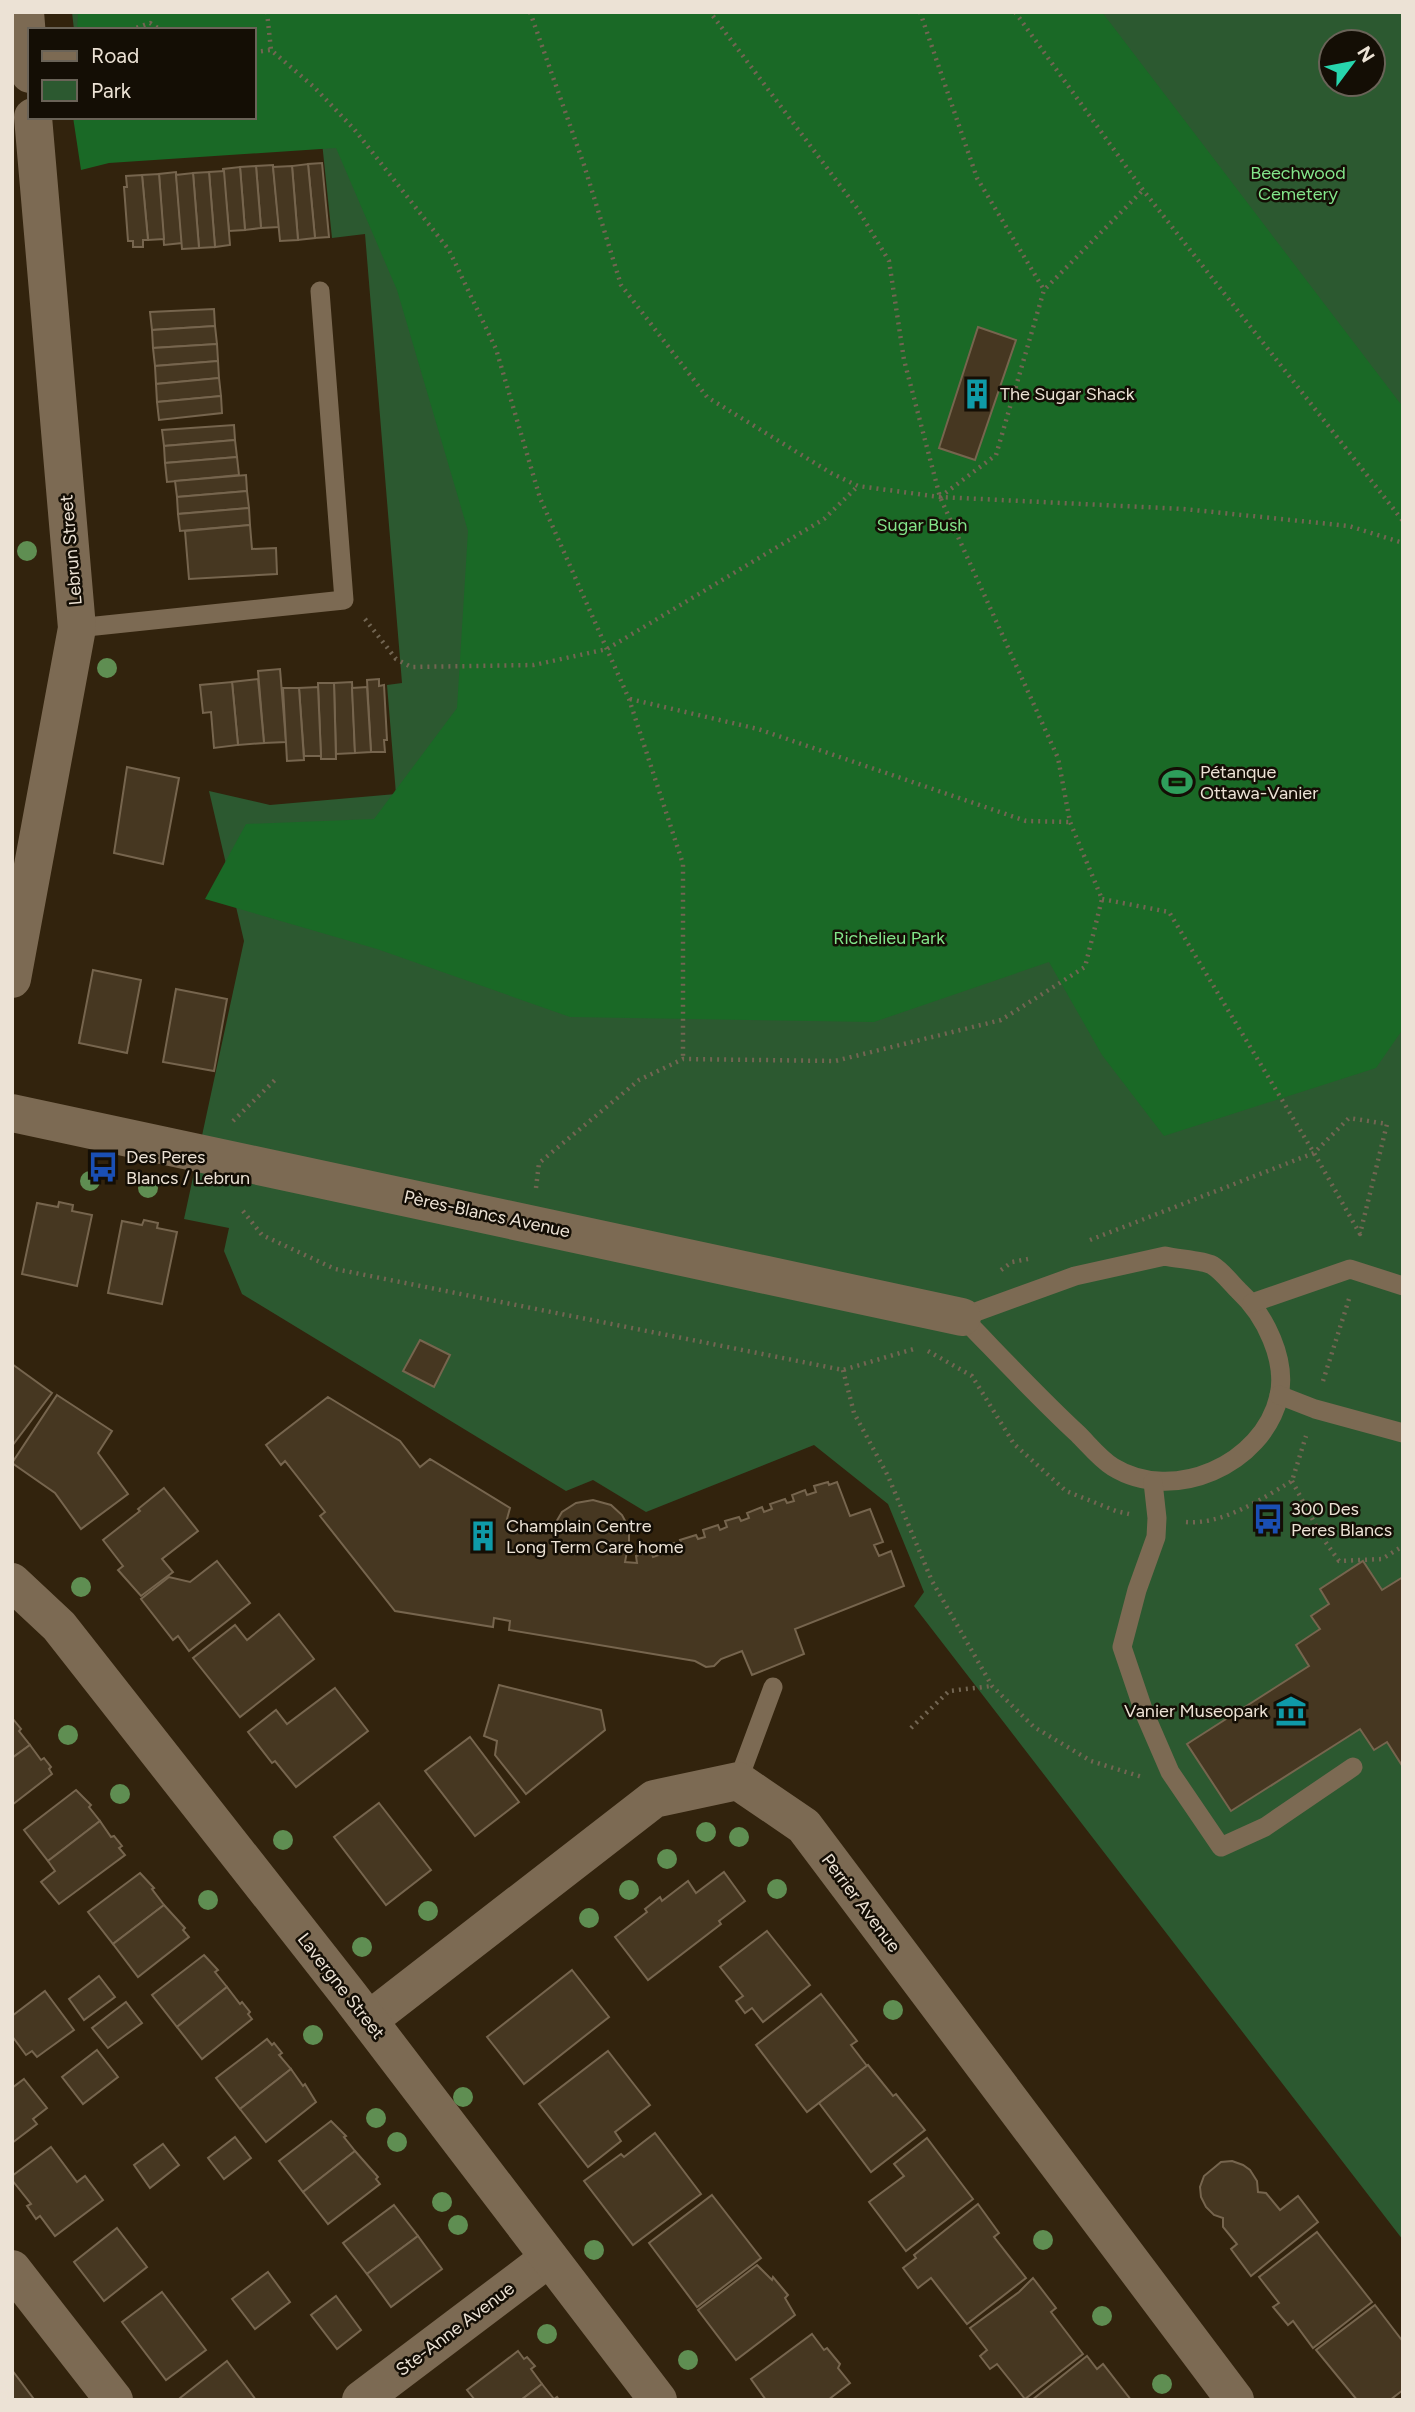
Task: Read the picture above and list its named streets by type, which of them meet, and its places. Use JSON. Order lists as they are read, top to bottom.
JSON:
{
  "streets": {
    "street": [
      "Lebrun Street",
      "Pères-Blancs Avenue",
      "Perrier Avenue",
      "Lavergne Street",
      "Ste-Anne Avenue"
    ]
  },
  "crossings": [
    ["Lavergne Street", "Ste-Anne Avenue"]
  ],
  "parks": ["Beechwood Cemetery", "Sugar Bush", "Richelieu Park"],
  "places": {
    "building": ["The Sugar Shack", "Champlain Centre Long Term Care home"],
    "sports": ["Pétanque Ottawa-Vanier"],
    "bus stop": ["Des Peres Blancs / Lebrun", "300 Des Peres Blancs"],
    "museum": ["Vanier Museopark"]
  },
  "legend": ["Road", "Park"],
  "north": "top right"
}
